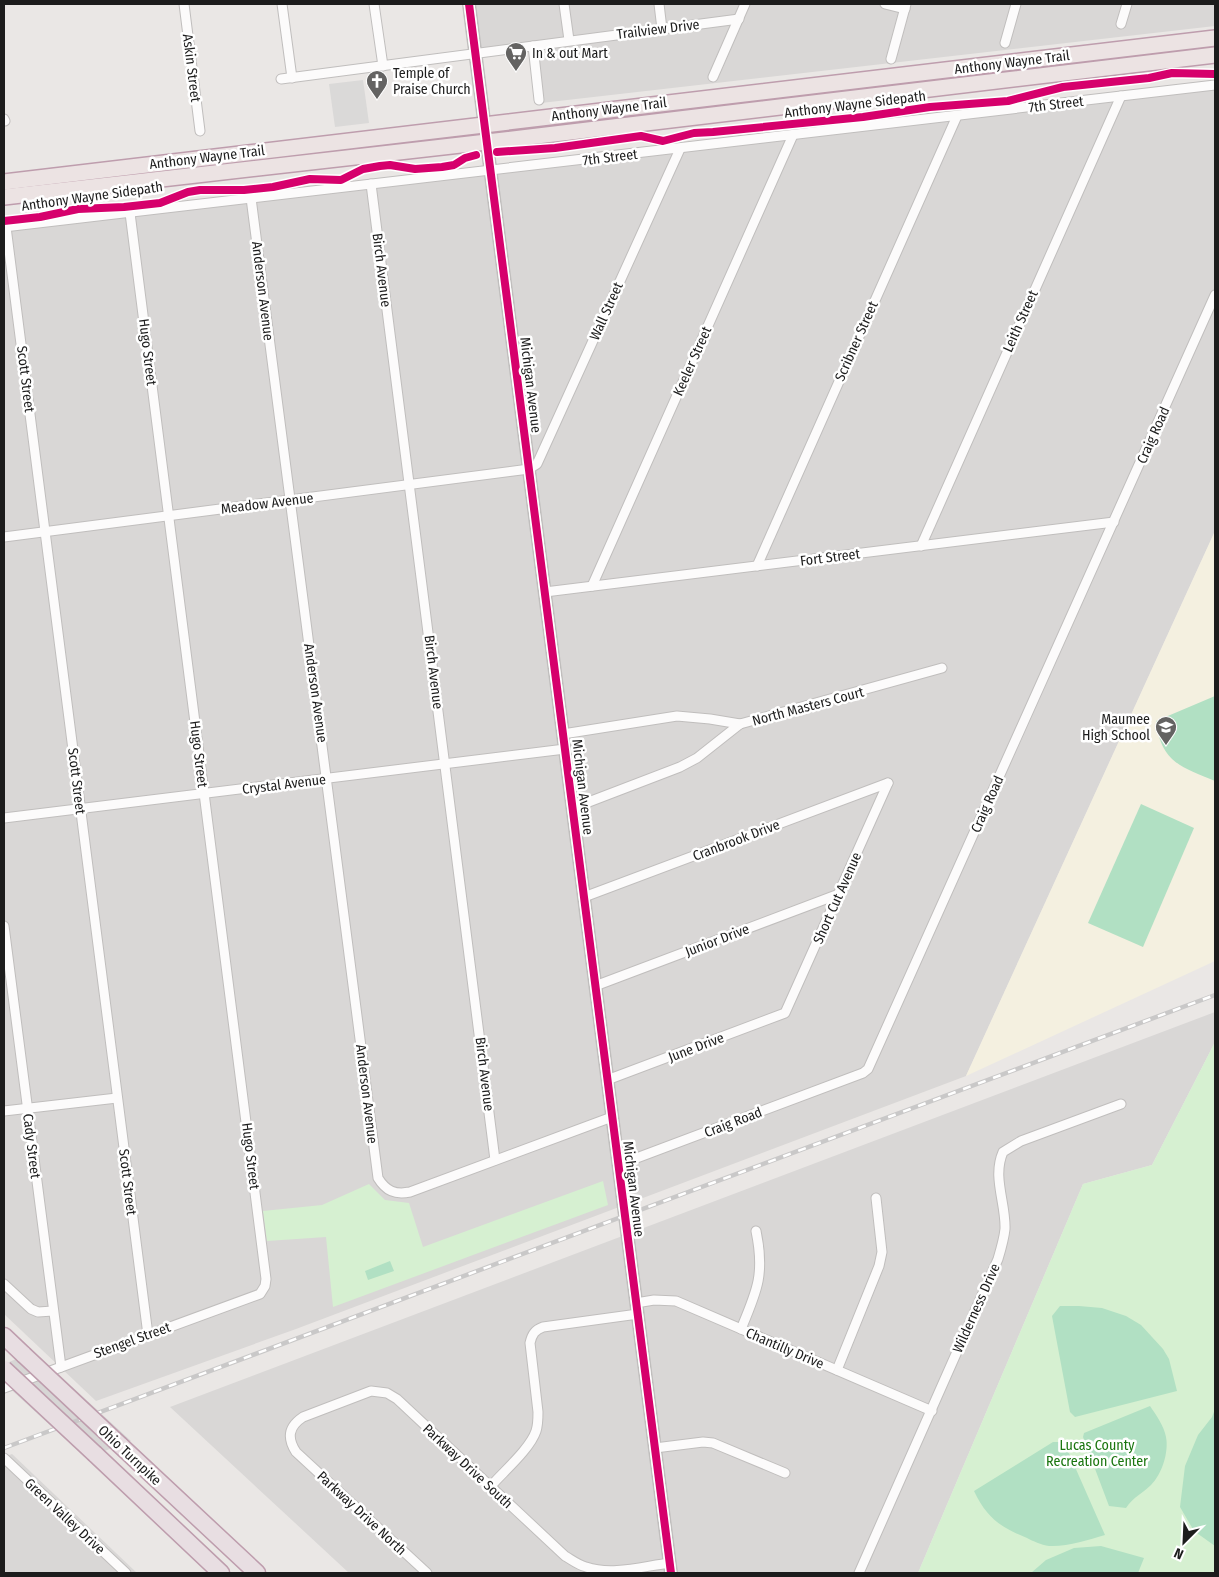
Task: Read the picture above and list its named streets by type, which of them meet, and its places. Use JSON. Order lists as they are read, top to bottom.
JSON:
{
  "streets": {
    "highway": ["Anthony Wayne Trail", "Ohio Turnpike"],
    "street": [
      "Trailview Drive",
      "Askin Street",
      "7th Street",
      "Birch Avenue",
      "Anderson Avenue",
      "Wall Street",
      "Leith Street",
      "Scribner Street",
      "Hugo Street",
      "Keeler Street",
      "Scott Street",
      "Michigan Avenue",
      "Craig Road",
      "Meadow Avenue",
      "Fort Street",
      "North Masters Court",
      "Crystal Avenue",
      "Cranbrook Drive",
      "Short Cut Avenue",
      "Junior Drive",
      "June Drive",
      "Cady Street",
      "Wilderness Drive",
      "Stengel Street",
      "Chantilly Drive",
      "Parkway Drive South",
      "Parkway Drive North",
      "Green Valley Drive"
    ],
    "cycle path": ["Anthony Wayne Sidepath"]
  },
  "crossings": [
    ["Trailview Drive", "Michigan Avenue"],
    ["Anthony Wayne Trail", "Michigan Avenue"],
    ["7th Street", "Birch Avenue"],
    ["7th Street", "Anderson Avenue"],
    ["7th Street", "Wall Street"],
    ["7th Street", "Leith Street"],
    ["7th Street", "Scribner Street"],
    ["7th Street", "Hugo Street"],
    ["7th Street", "Keeler Street"],
    ["7th Street", "Scott Street"],
    ["7th Street", "Michigan Avenue"],
    ["Birch Avenue", "Anderson Avenue"],
    ["Birch Avenue", "Meadow Avenue"],
    ["Birch Avenue", "Crystal Avenue"],
    ["Anderson Avenue", "Meadow Avenue"],
    ["Anderson Avenue", "Crystal Avenue"],
    ["Wall Street", "Michigan Avenue"],
    ["Wall Street", "Meadow Avenue"],
    ["Leith Street", "Fort Street"],
    ["Scribner Street", "Fort Street"],
    ["Hugo Street", "Meadow Avenue"],
    ["Hugo Street", "Crystal Avenue"],
    ["Hugo Street", "Stengel Street"],
    ["Keeler Street", "Fort Street"],
    ["Scott Street", "Meadow Avenue"],
    ["Scott Street", "Crystal Avenue"],
    ["Scott Street", "Stengel Street"],
    ["Michigan Avenue", "Craig Road"],
    ["Michigan Avenue", "Meadow Avenue"],
    ["Michigan Avenue", "Fort Street"],
    ["Michigan Avenue", "North Masters Court"],
    ["Michigan Avenue", "Crystal Avenue"],
    ["Michigan Avenue", "Cranbrook Drive"],
    ["Michigan Avenue", "Junior Drive"],
    ["Michigan Avenue", "June Drive"],
    ["Michigan Avenue", "Chantilly Drive"],
    ["Michigan Avenue", "Parkway Drive South"],
    ["Craig Road", "Fort Street"],
    ["Cranbrook Drive", "Short Cut Avenue"],
    ["Short Cut Avenue", "Junior Drive"],
    ["Short Cut Avenue", "June Drive"],
    ["Cady Street", "Stengel Street"],
    ["Wilderness Drive", "Chantilly Drive"],
    ["Chantilly Drive", "Parkway Drive South"],
    ["Parkway Drive South", "Parkway Drive North"]
  ],
  "parks": ["Lucas County Recreation Center"],
  "places": {
    "supermarket": ["In & out Mart"],
    "church": ["Temple of Praise Church"],
    "school or university": ["Maumee High School"]
  },
  "north": "bottom left"
}
